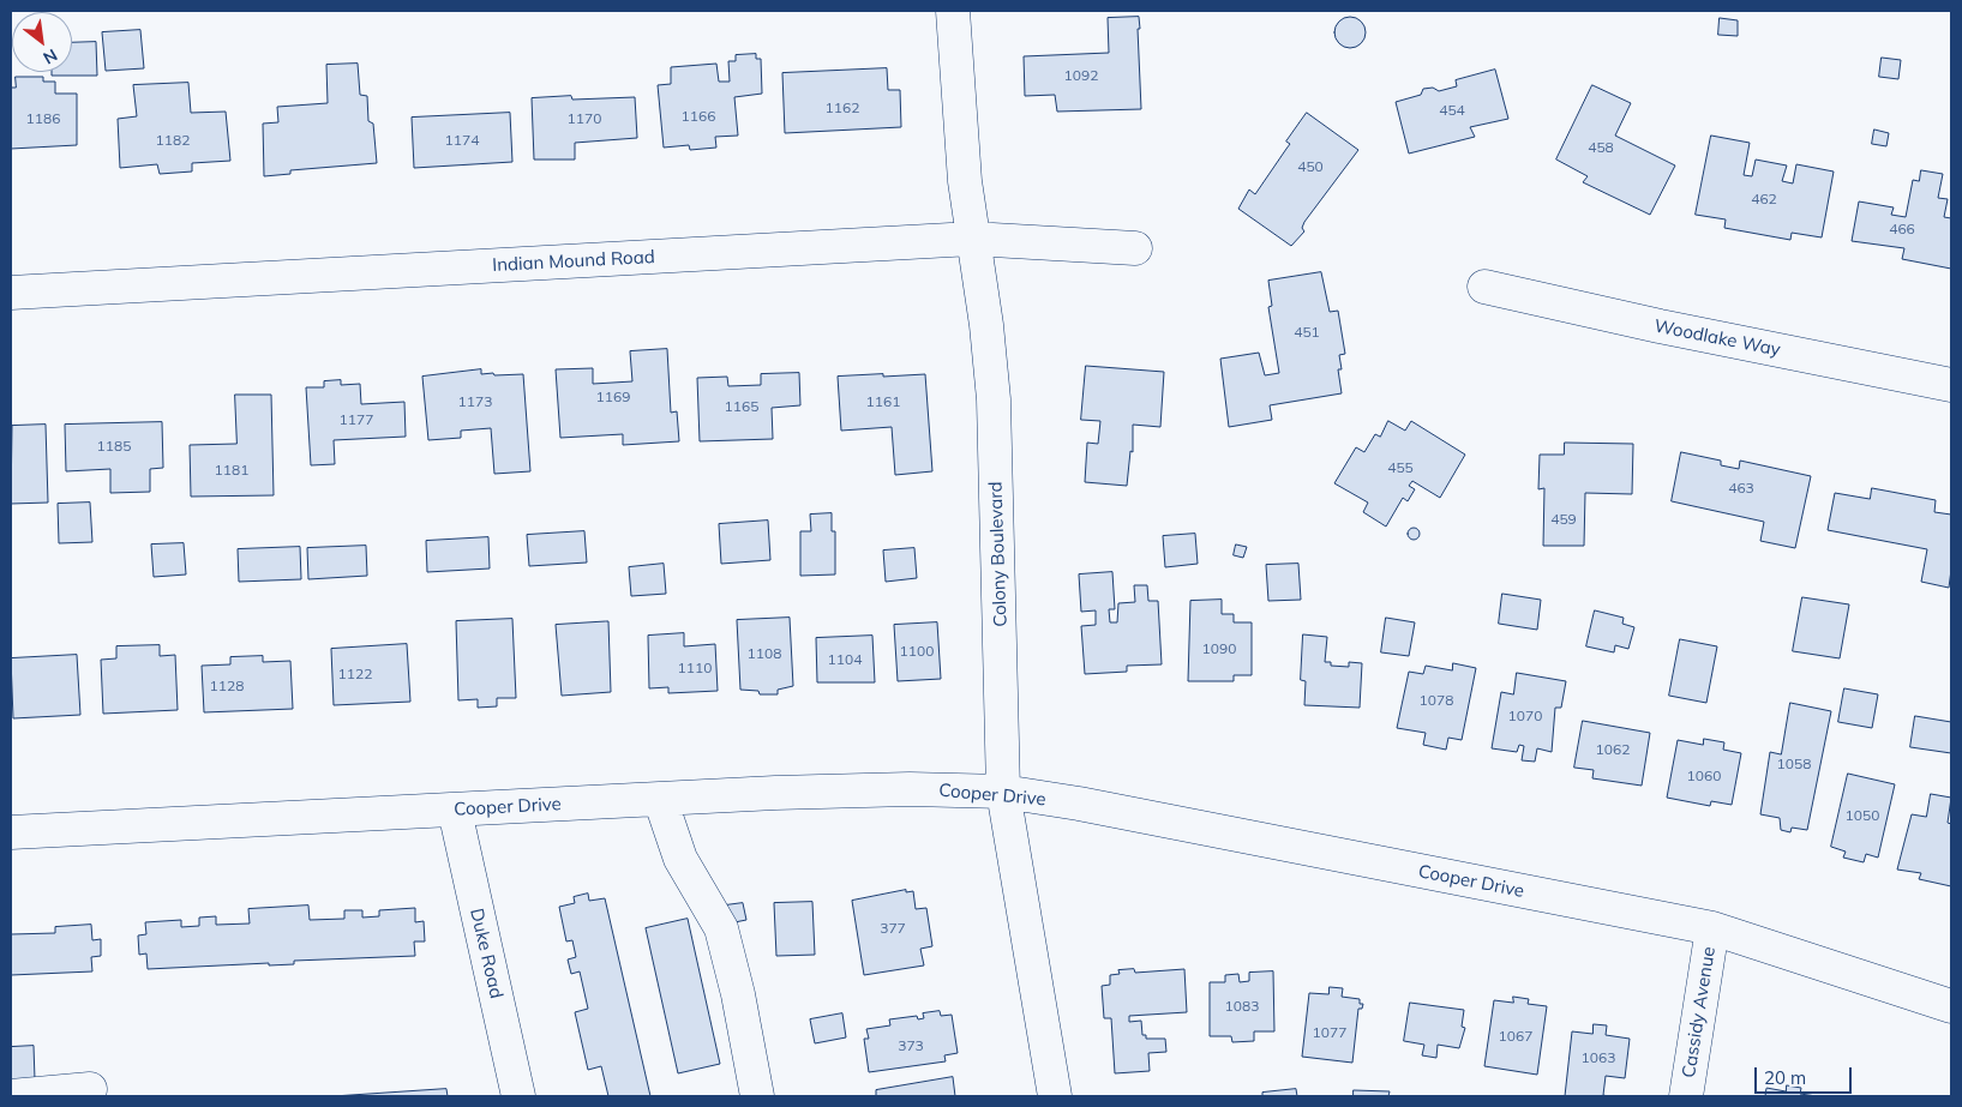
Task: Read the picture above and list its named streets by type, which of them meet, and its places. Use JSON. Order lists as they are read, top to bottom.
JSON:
{
  "streets": {
    "street": [
      "Indian Mound Road",
      "Woodlake Way",
      "Colony Boulevard",
      "Cooper Drive",
      "Duke Road",
      "Cassidy Avenue"
    ]
  },
  "crossings": [
    ["Indian Mound Road", "Colony Boulevard"],
    ["Colony Boulevard", "Cooper Drive"],
    ["Cooper Drive", "Duke Road"],
    ["Cooper Drive", "Cassidy Avenue"]
  ],
  "house_numbers": [
    "1092",
    "1162",
    "454",
    "1166",
    "1186",
    "1170",
    "1182",
    "1174",
    "458",
    "450",
    "462",
    "466",
    "451",
    "1169",
    "1173",
    "1161",
    "1165",
    "1177",
    "1185",
    "455",
    "1181",
    "463",
    "459",
    "1090",
    "1100",
    "1108",
    "1104",
    "1110",
    "1122",
    "1128",
    "1078",
    "1070",
    "1062",
    "1058",
    "1060",
    "1050",
    "377",
    "1083",
    "1077",
    "1067",
    "373",
    "1063"
  ],
  "scale_bar": "20 m",
  "north": "bottom right"
}
